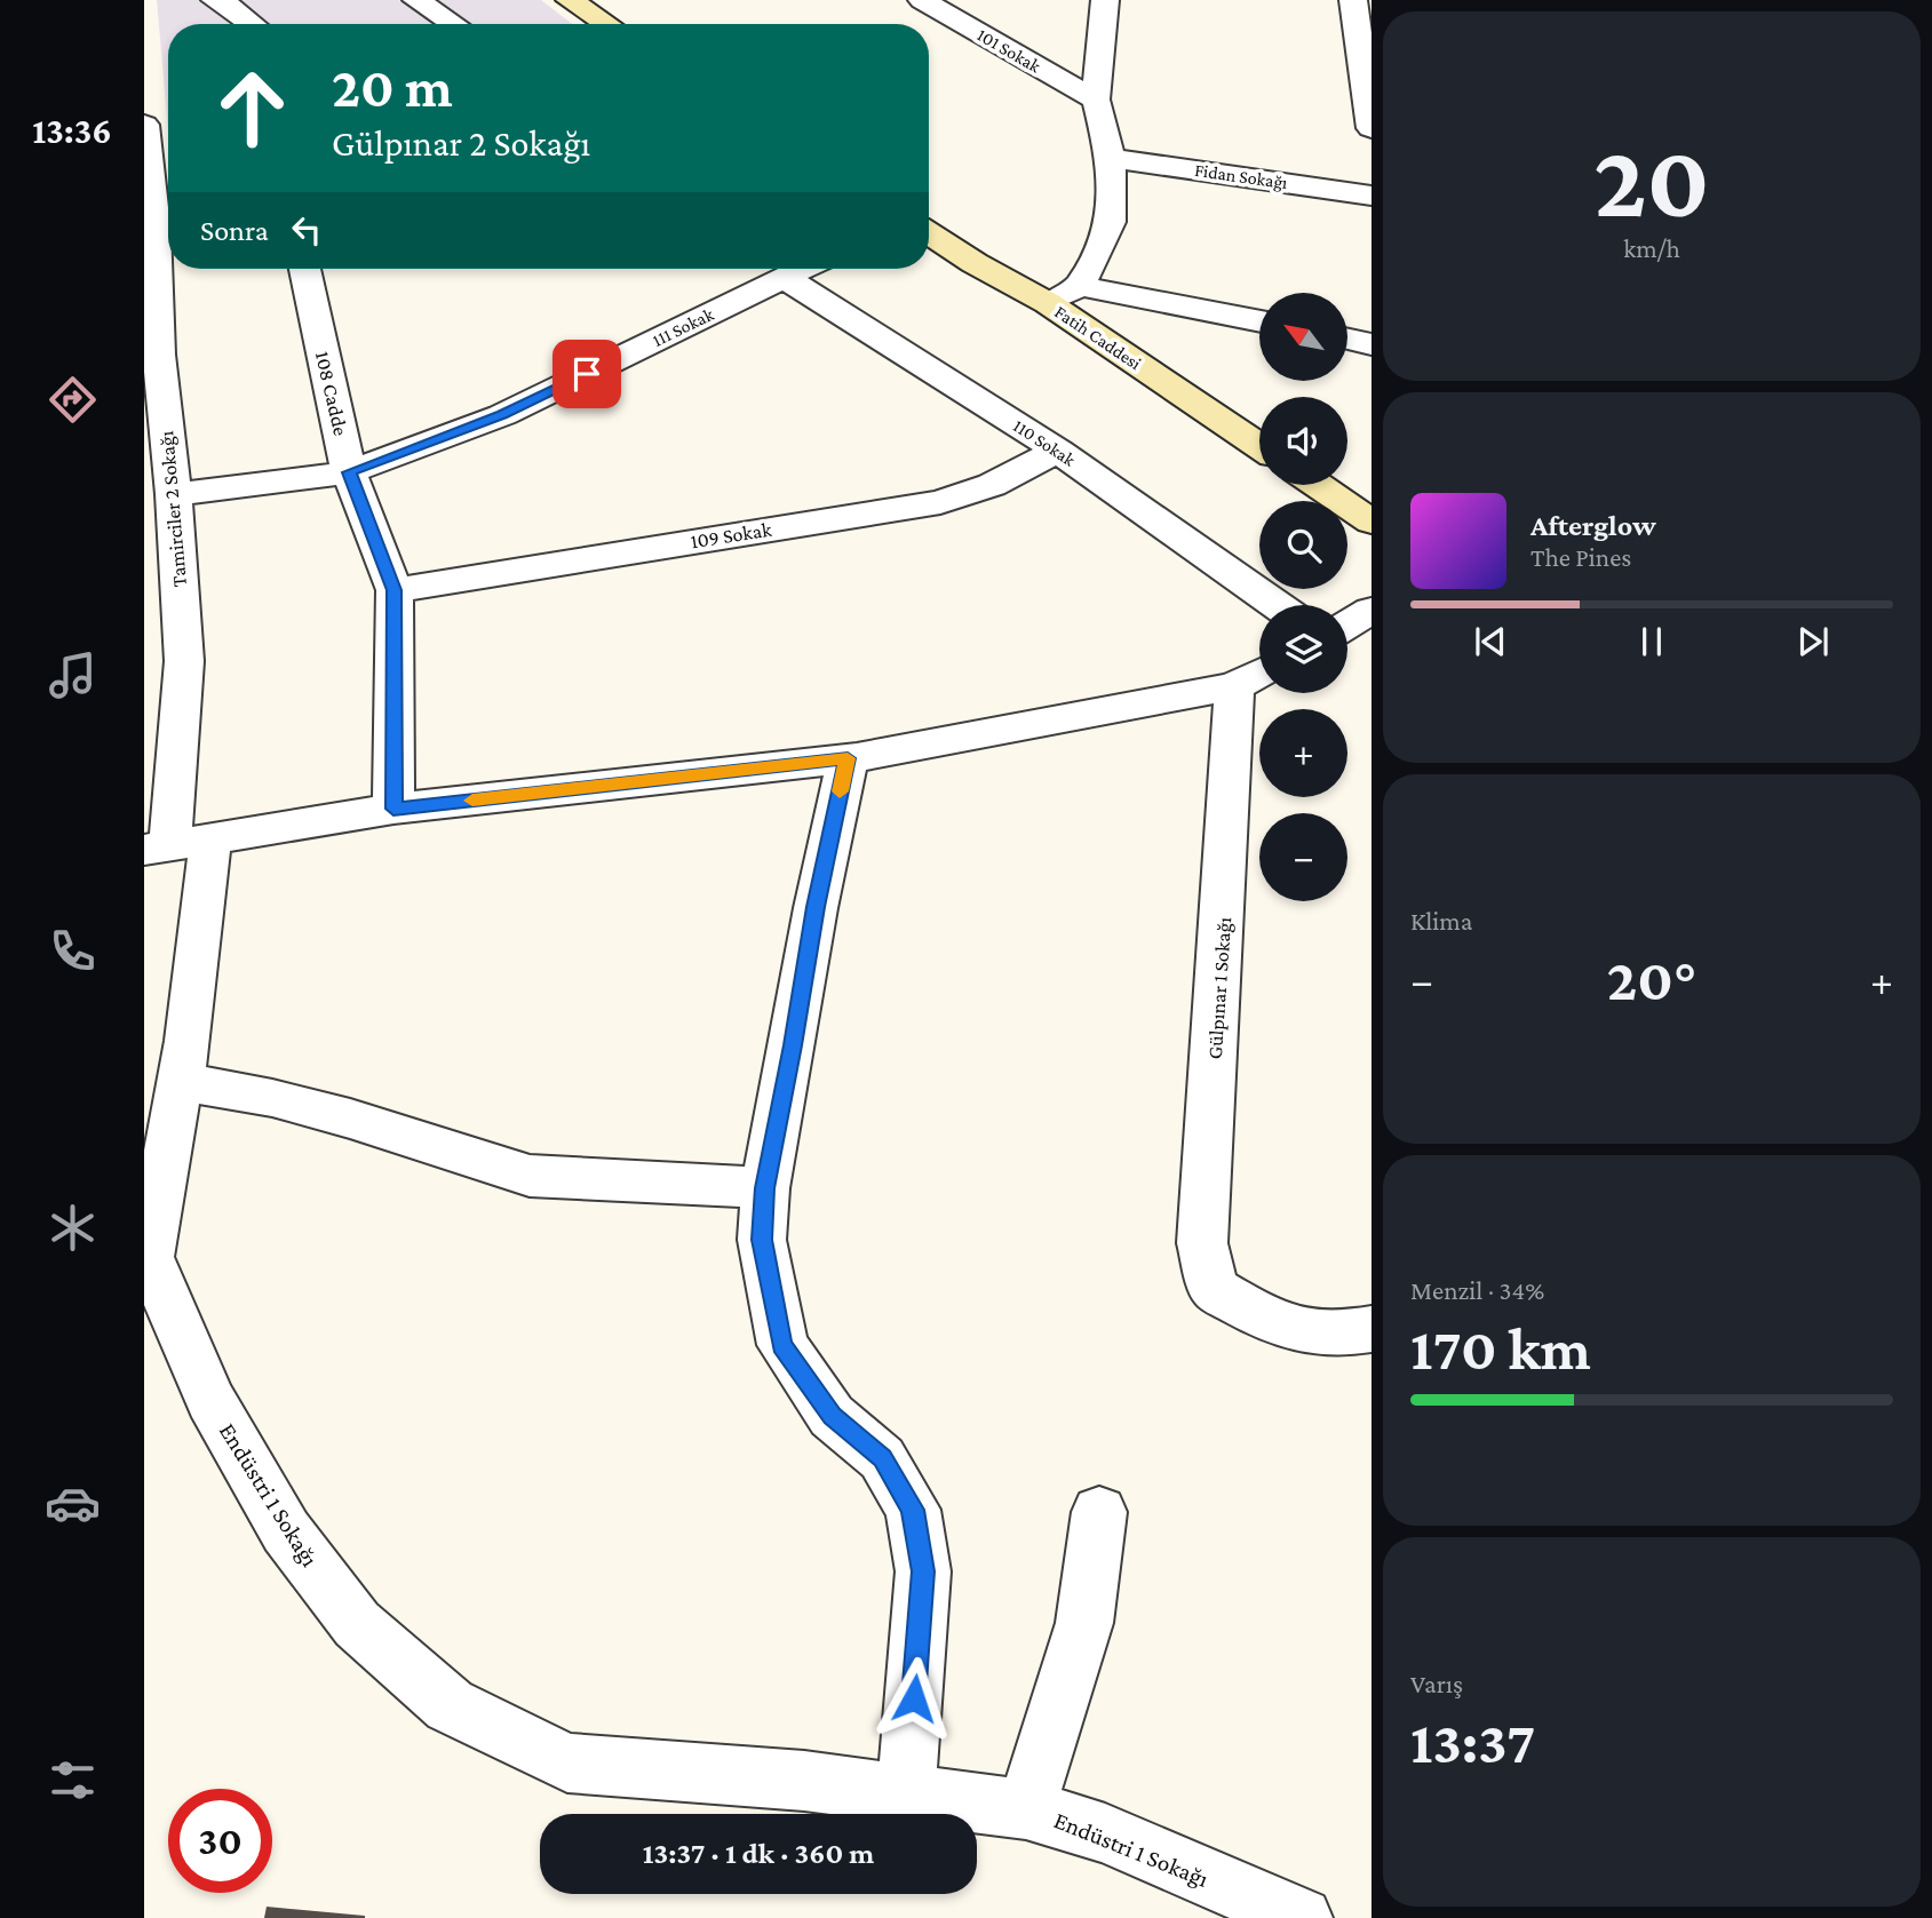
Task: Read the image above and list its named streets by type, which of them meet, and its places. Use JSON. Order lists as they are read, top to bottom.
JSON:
{
  "streets": {
    "main road": ["Fatih Caddesi"],
    "street": [
      "101 Sokak",
      "Fidan Sokağı",
      "111 Sokak",
      "108 Cadde",
      "110 Sokak",
      "Tamirciler 2 Sokağı",
      "109 Sokak",
      "Gülpınar 1 Sokağı",
      "Endüstri 1 Sokağı"
    ]
  },
  "crossings": [
    ["111 Sokak", "108 Cadde"],
    ["111 Sokak", "110 Sokak"],
    ["111 Sokak", "Tamirciler 2 Sokağı"],
    ["108 Cadde", "109 Sokak"],
    ["110 Sokak", "109 Sokak"],
    ["Tamirciler 2 Sokağı", "Endüstri 1 Sokağı"]
  ],
  "north": "top left",
  "page": {
    "tabs": "13:36",
    "tile": [
      ["20", "km/h"],
      "Klima",
      ["Menzil · 34%", "170 km"],
      ["Varış", "13:37"]
    ],
    "turn": ["20 m", "Gülpınar 2 Sokağı"],
    "then": "Sonra",
    "map_buttons": ["+", "−"],
    "song": ["Afterglow", "The Pines"],
    "heat": ["−", "20°", "+"],
    "limit": "30",
    "trip": "13:37 · 1 dk · 360 m"
  }
}
